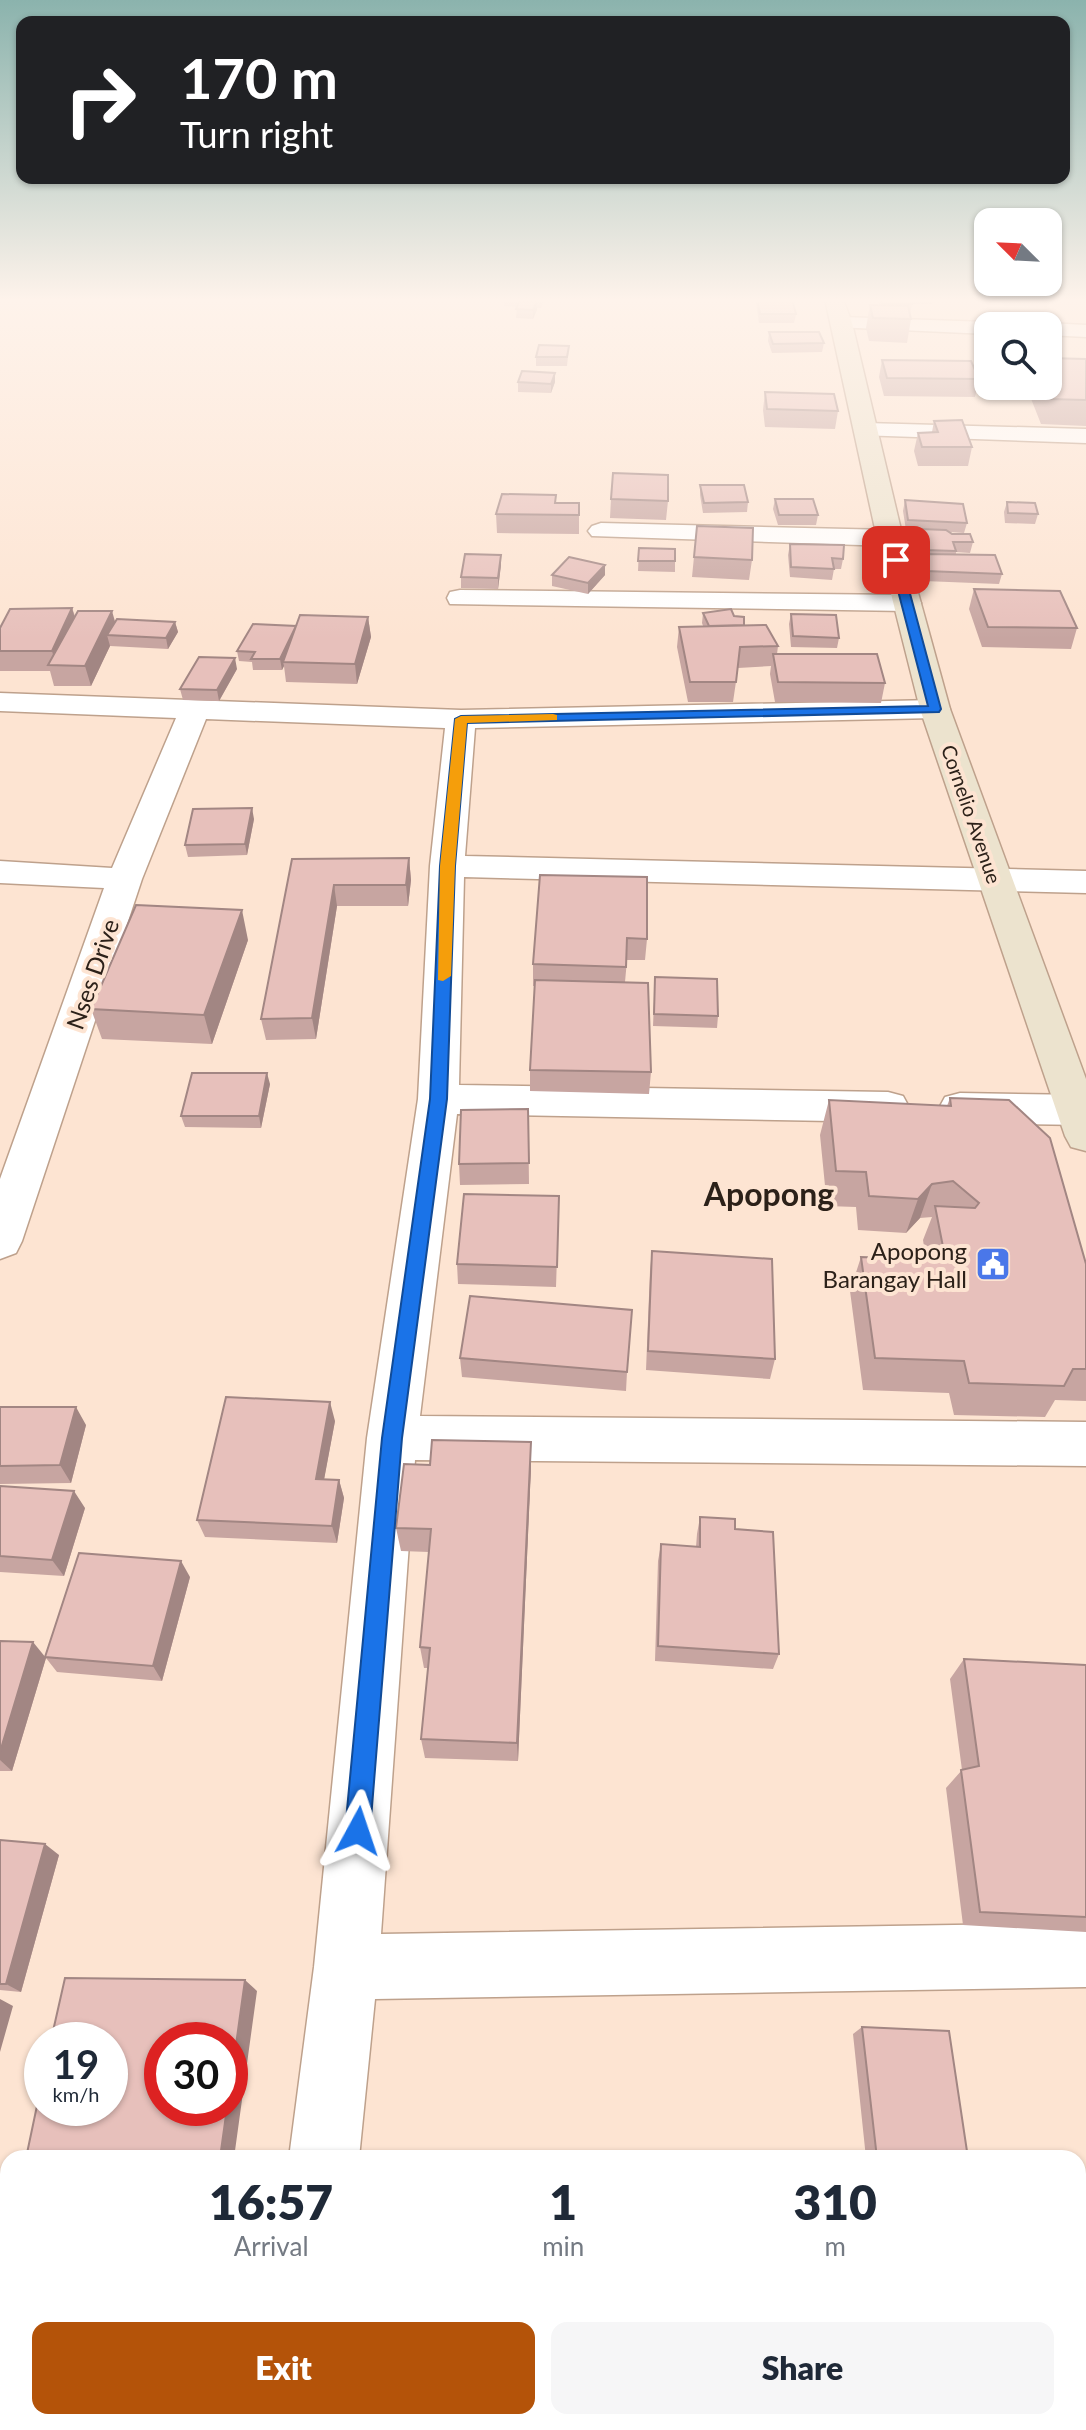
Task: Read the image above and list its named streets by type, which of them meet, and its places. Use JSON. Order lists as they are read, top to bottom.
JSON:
{
  "streets": {
    "street": ["Cornelio Avenue", "Nses Drive"]
  },
  "districts": ["Apopong"],
  "places": {
    "public building": ["Apopong Barangay Hall"]
  },
  "north": "top left",
  "page": {
    "turn": ["170 m", "Turn right"],
    "speed": "19 km/h",
    "limit": "30",
    "eta": [
      "16:57",
      "Arrival",
      "1",
      "min",
      "310",
      "m"
    ],
    "buttons": ["Exit", "Share"]
  }
}
